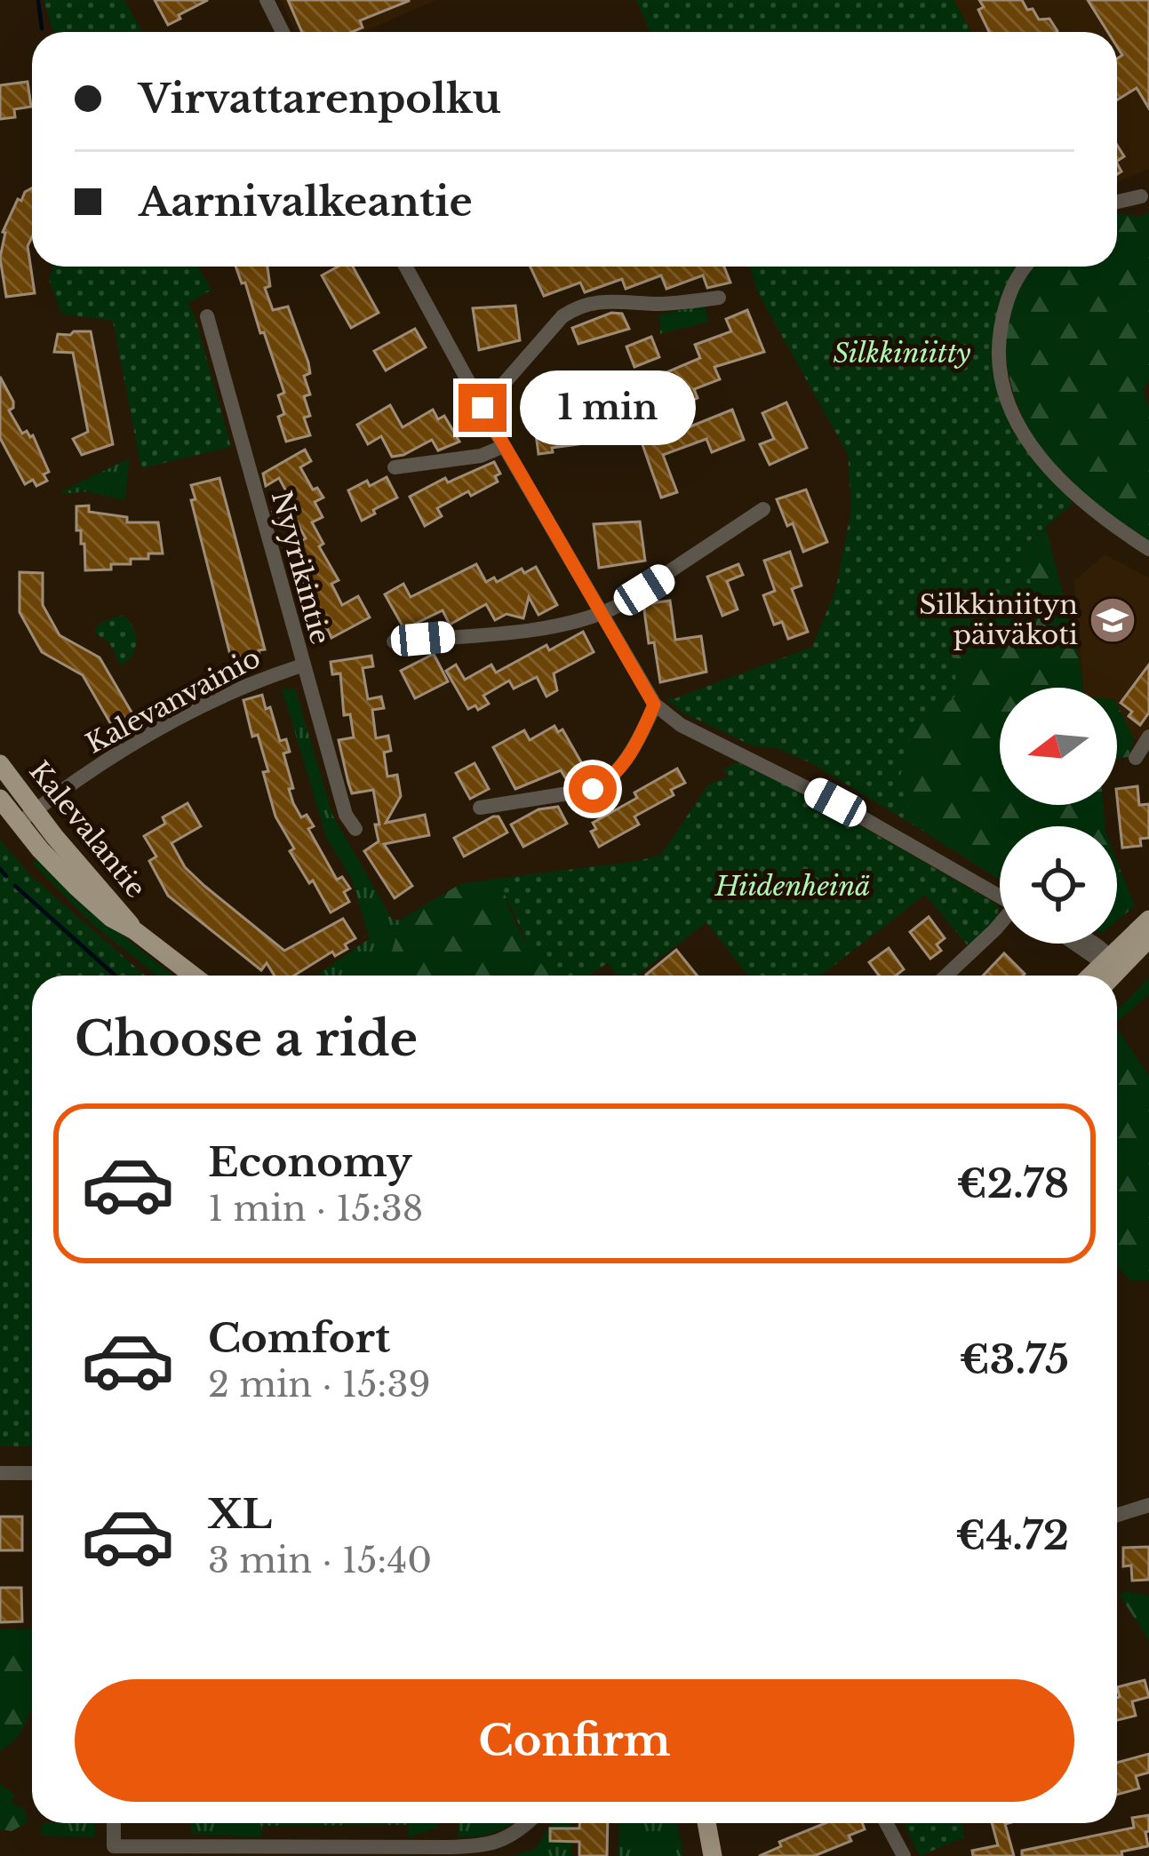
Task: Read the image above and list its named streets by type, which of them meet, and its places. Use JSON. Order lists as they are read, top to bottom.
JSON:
{
  "streets": {
    "main road": ["Kalevalantie"],
    "street": ["Nyyrikintie", "Kalevanvainio"]
  },
  "crossings": [
    ["Nyyrikintie", "Kalevanvainio"],
    ["Kalevanvainio", "Kalevalantie"]
  ],
  "parks": ["Silkkiniitty", "Hiidenheinä"],
  "places": {
    "school or university": ["Silkkiniityn päiväkoti"]
  },
  "north": "left",
  "page": {
    "banner": ["Virvattarenpolku", "Aarnivalkeantie"],
    "bubble": "1 min",
    "heading": "Choose a ride",
    "list": [
      {
        "name": "Economy",
        "note": "1 min · 15:38",
        "value": "€2.78"
      },
      {
        "name": "Comfort",
        "note": "2 min · 15:39",
        "value": "€3.75"
      },
      {
        "name": "XL",
        "note": "3 min · 15:40",
        "value": "€4.72"
      }
    ],
    "buttons": "Confirm"
  }
}
